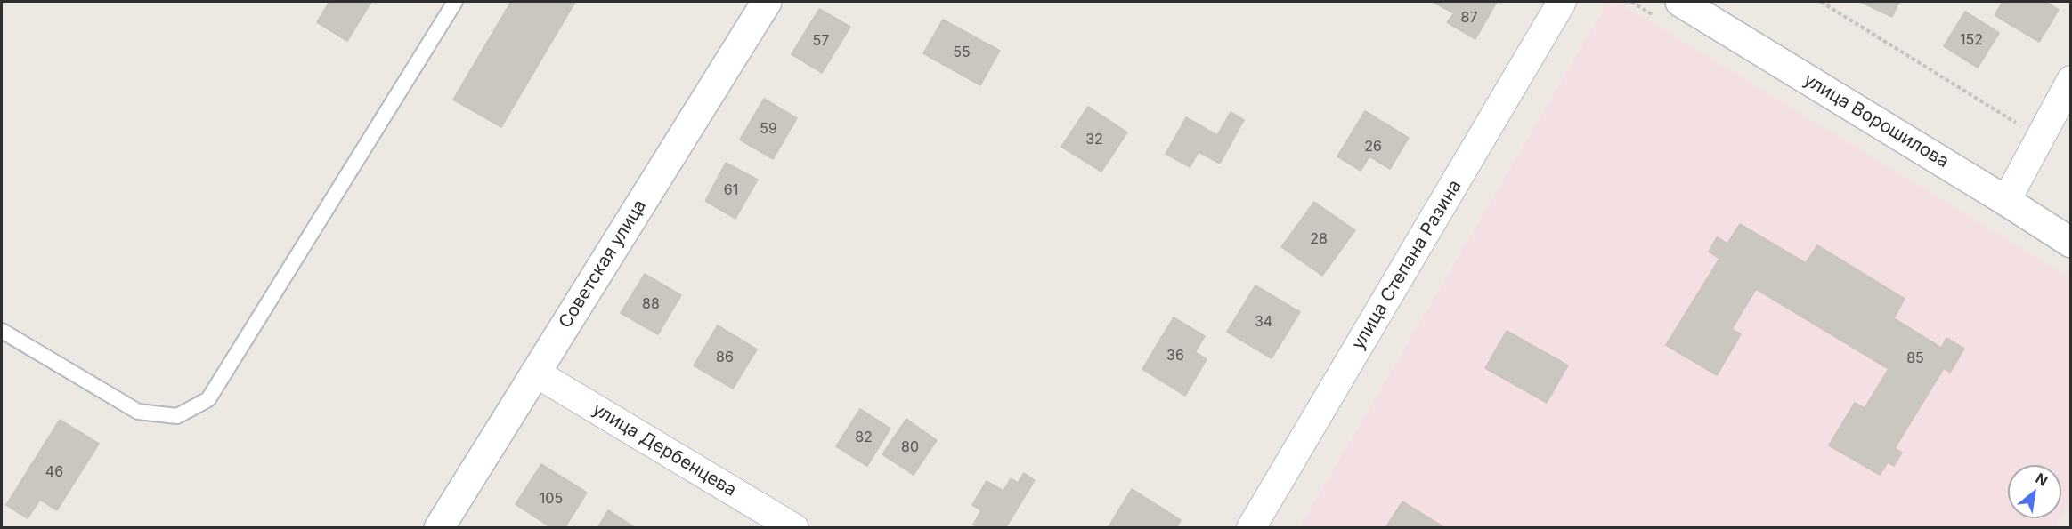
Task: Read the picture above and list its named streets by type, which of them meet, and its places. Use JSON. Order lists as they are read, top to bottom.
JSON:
{
  "streets": {
    "street": [
      "улица Ворошилова",
      "Советская улица",
      "улица Степана Разина",
      "улица Дербенцева"
    ]
  },
  "crossings": [
    ["Советская улица", "улица Дербенцева"]
  ],
  "house_numbers": [
    "87",
    "152",
    "57",
    "55",
    "59",
    "32",
    "26",
    "61",
    "28",
    "88",
    "34",
    "36",
    "86",
    "85",
    "82",
    "80",
    "46",
    "105"
  ],
  "north": "top right"
}
